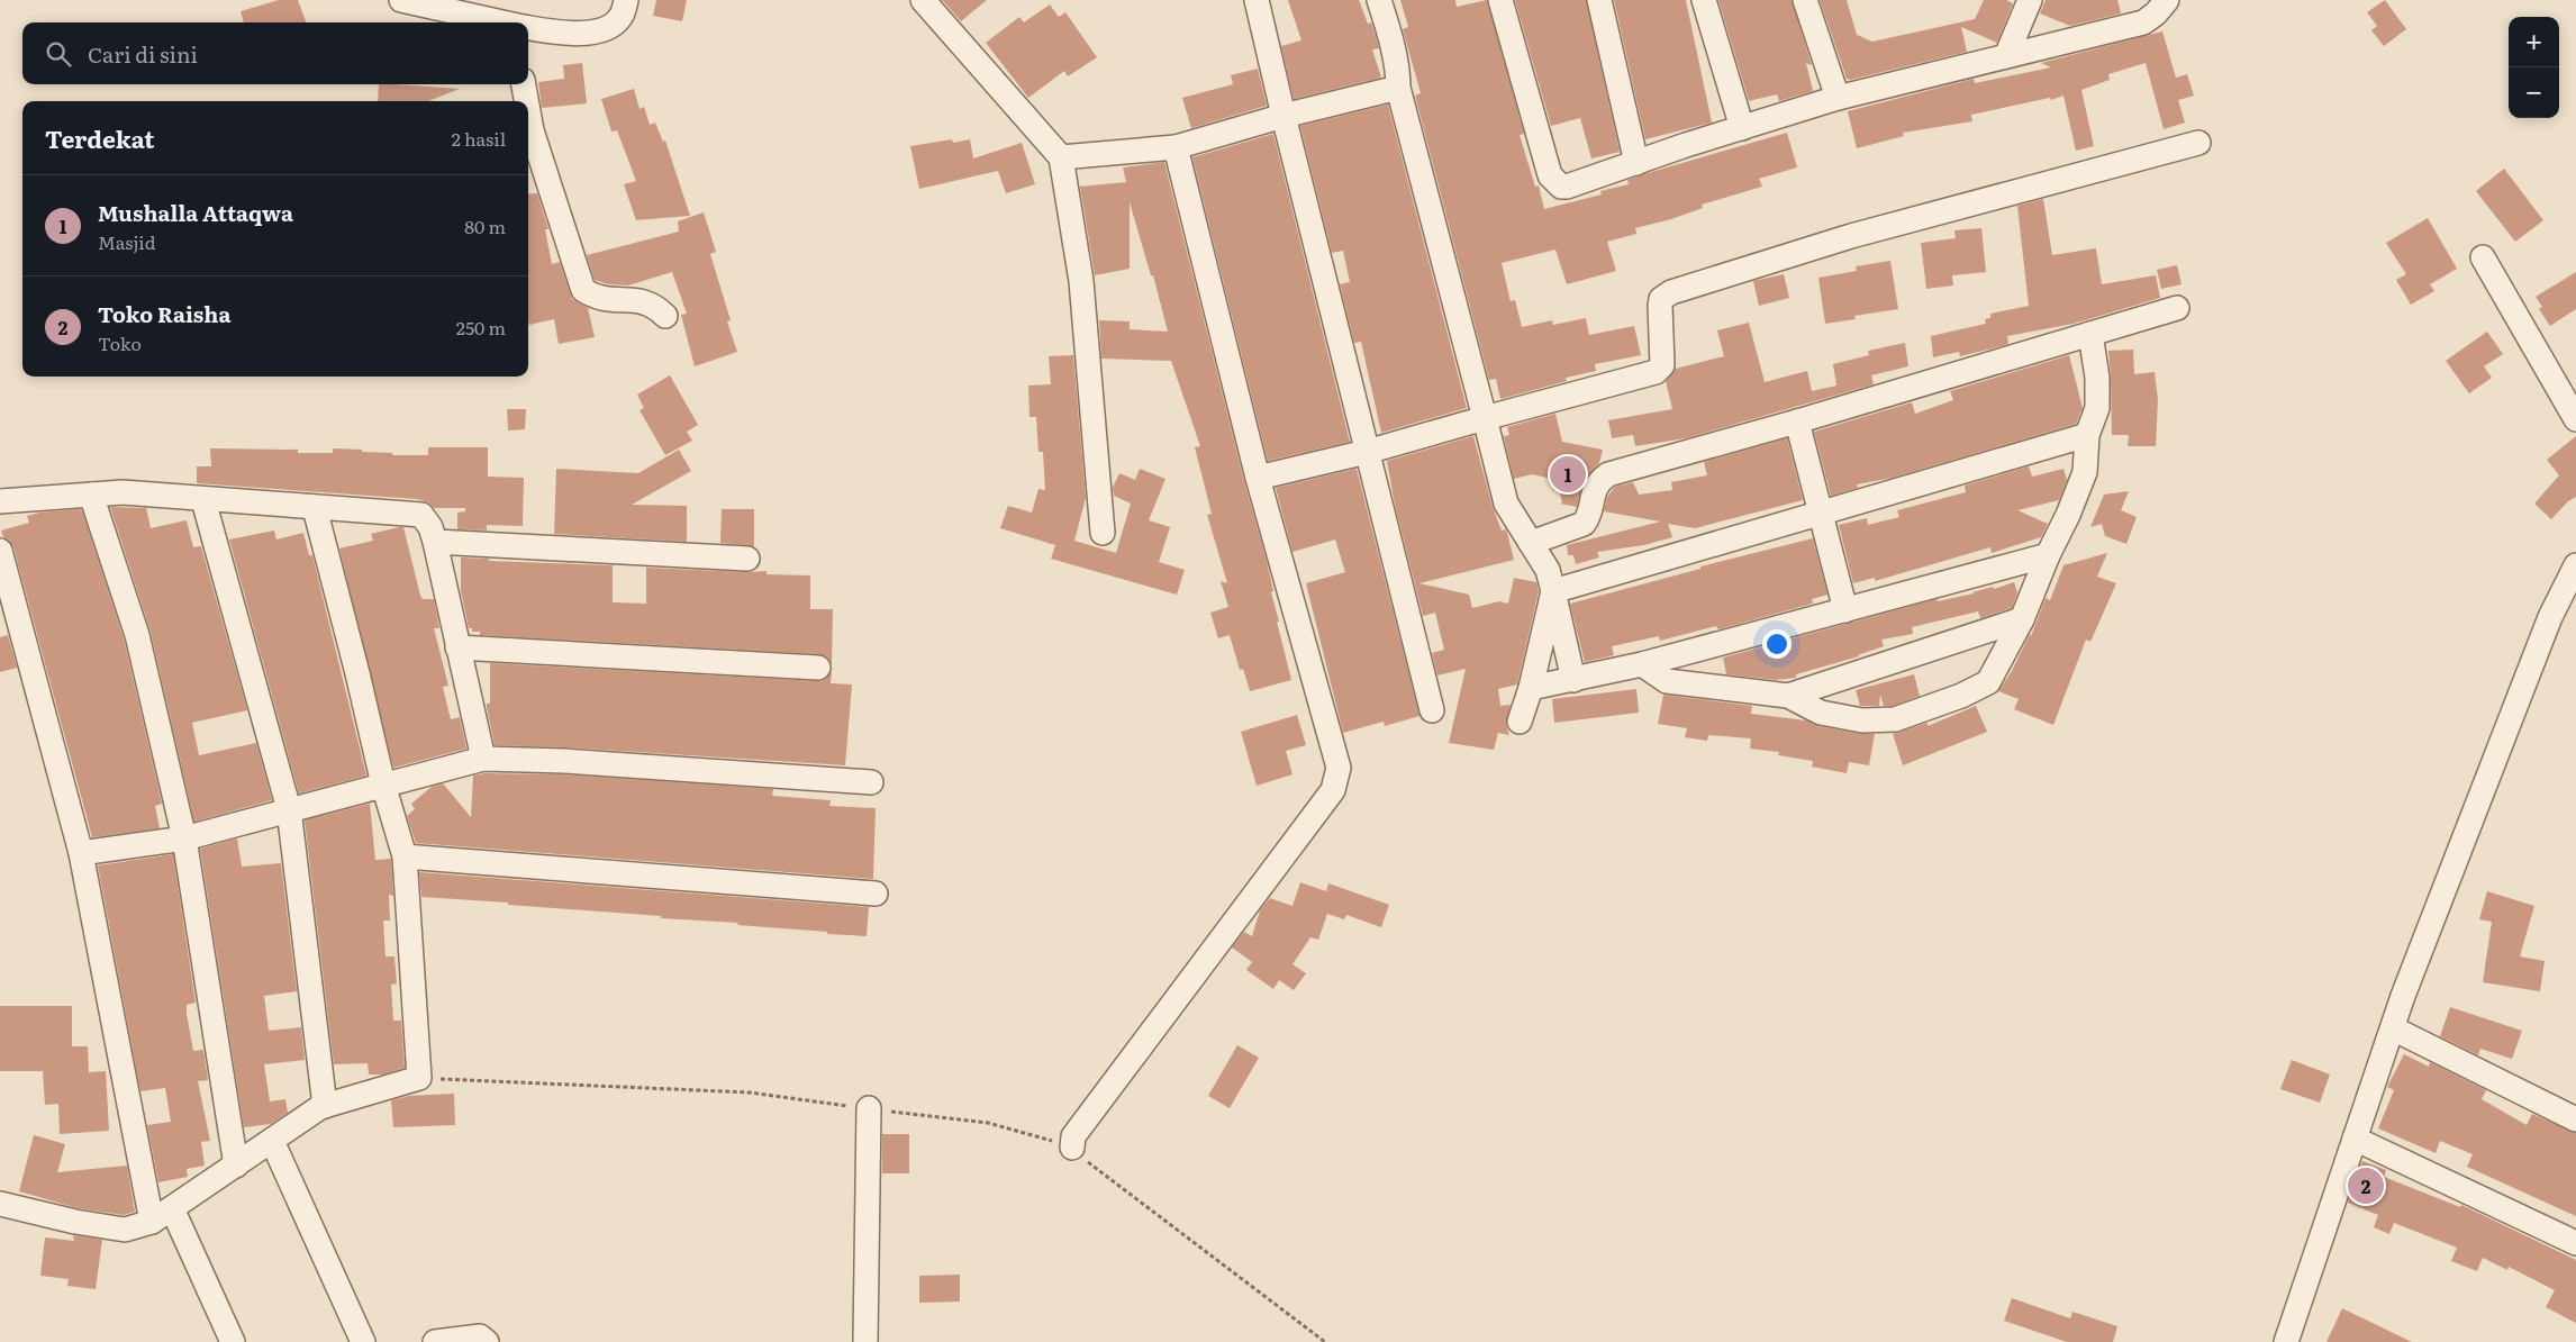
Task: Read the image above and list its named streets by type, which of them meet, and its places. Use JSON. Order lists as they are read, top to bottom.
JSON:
{
  "page": {
    "map_buttons": ["+", "−"],
    "search": "Cari di sini",
    "heading": ["Terdekat", "2 hasil"],
    "list": [
      {
        "mark": "1",
        "name": "Mushalla Attaqwa",
        "note": "Masjid",
        "value": "80 m"
      },
      {
        "mark": "2",
        "name": "Toko Raisha",
        "note": "Toko",
        "value": "250 m"
      }
    ],
    "pins": ["1", "2"]
  }
}
